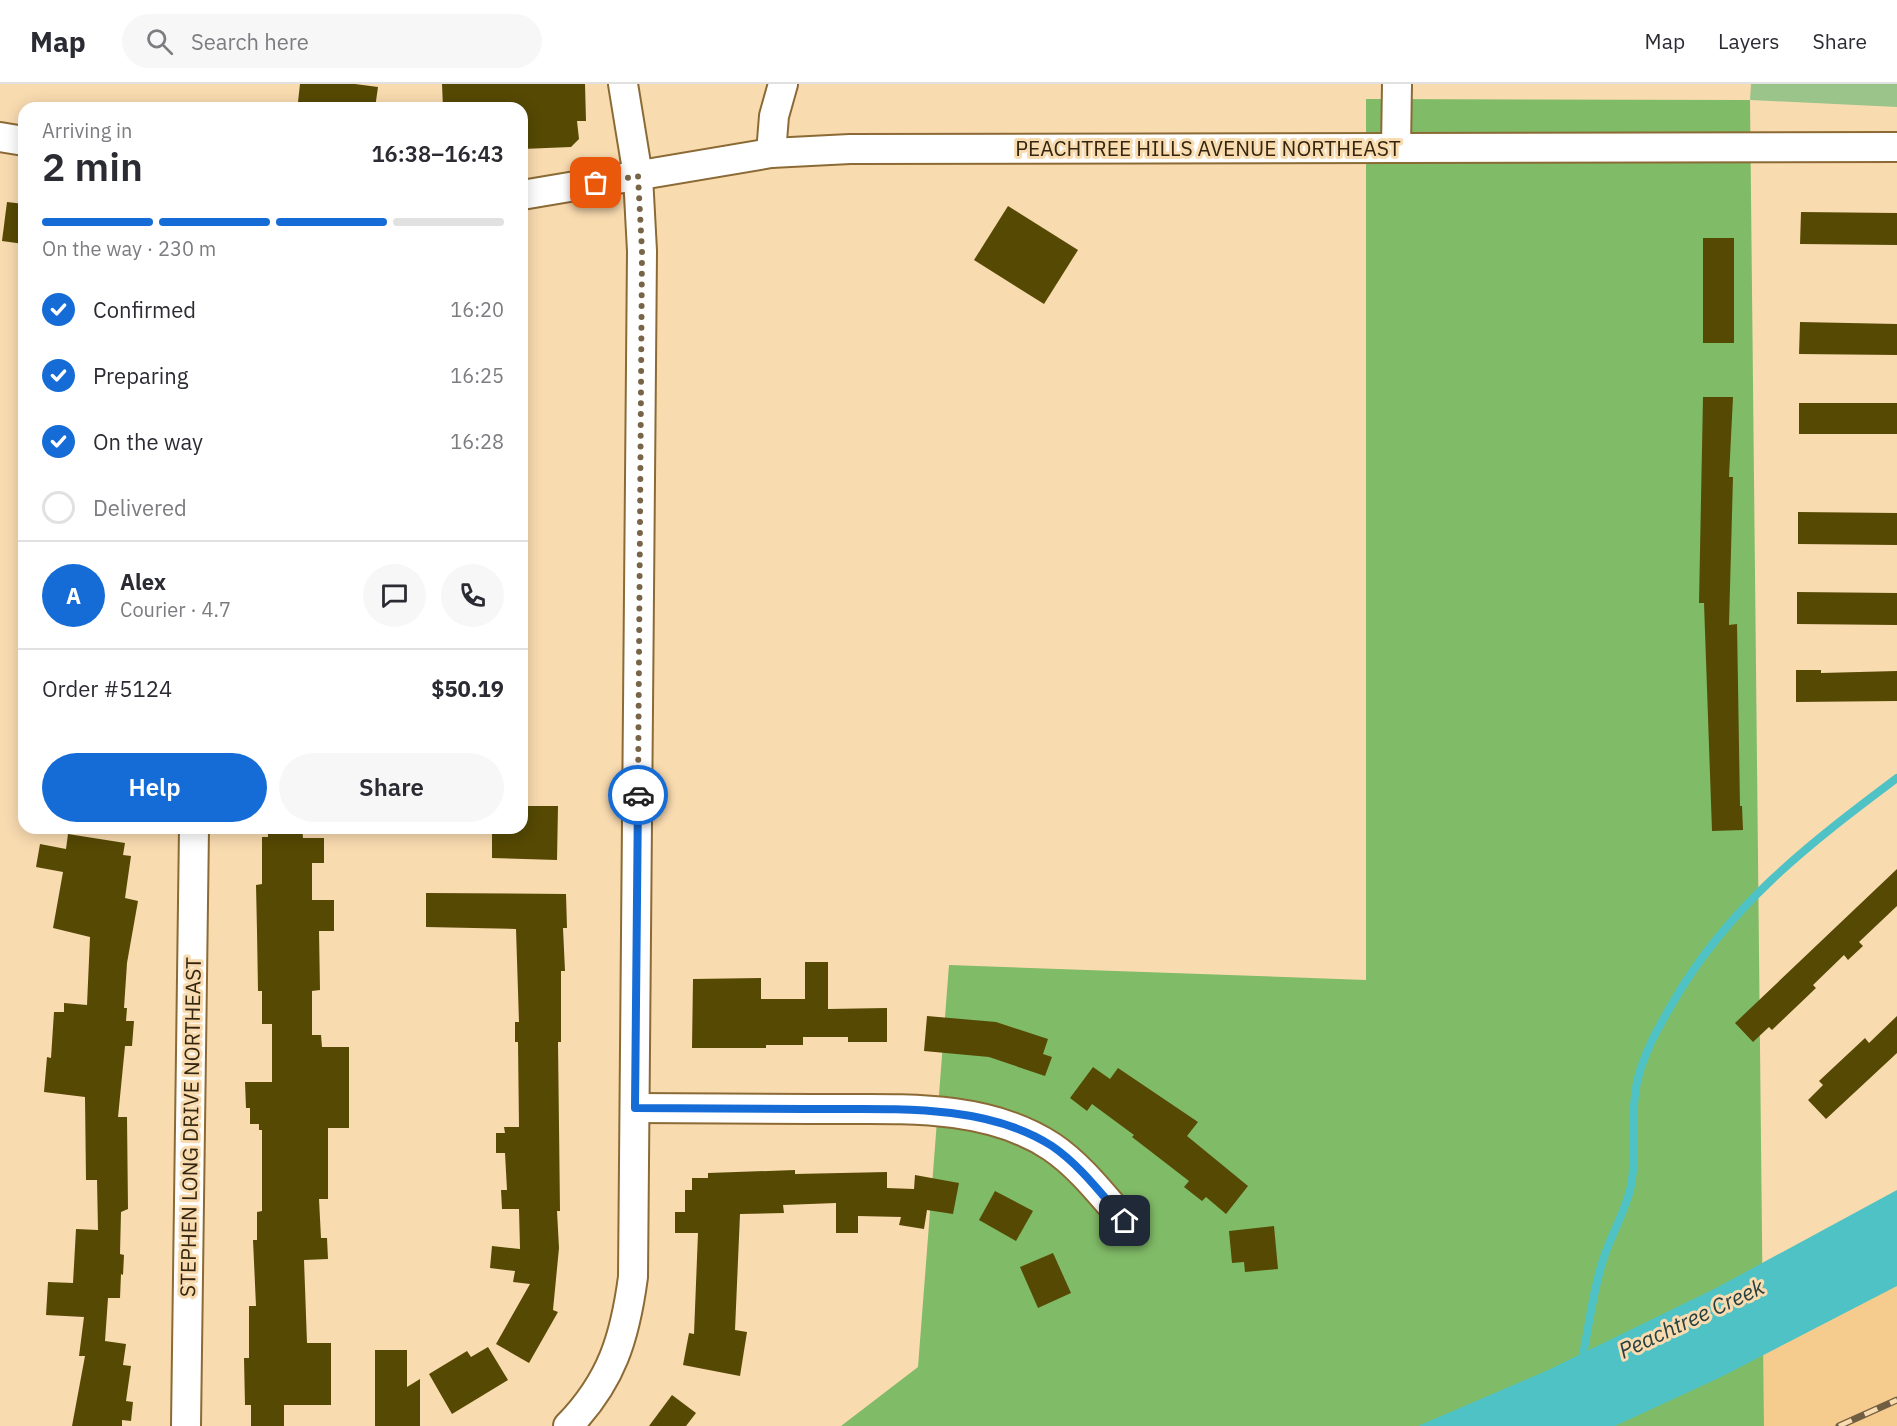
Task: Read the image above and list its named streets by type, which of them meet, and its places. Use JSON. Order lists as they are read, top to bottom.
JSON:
{
  "streets": {
    "street": ["PEACHTREE HILLS AVENUE NORTHEAST", "STEPHEN LONG DRIVE NORTHEAST"]
  },
  "water": ["Peachtree Creek"],
  "page": {
    "header": "Map",
    "search": "Search here",
    "nav": ["Map", "Layers", "Share"],
    "heading": ["2 min", "Arriving in", "16:38–16:43"],
    "panel": [
      "Alex",
      "Courier · 4.7",
      "Order #5124",
      "$50.19"
    ],
    "bar": "On the way · 230 m",
    "list": [
      ["Confirmed", "16:20"],
      ["Preparing", "16:25"],
      ["On the way", "16:28"],
      "Delivered"
    ],
    "round": "A",
    "buttons": ["Help", "Share"]
  }
}
